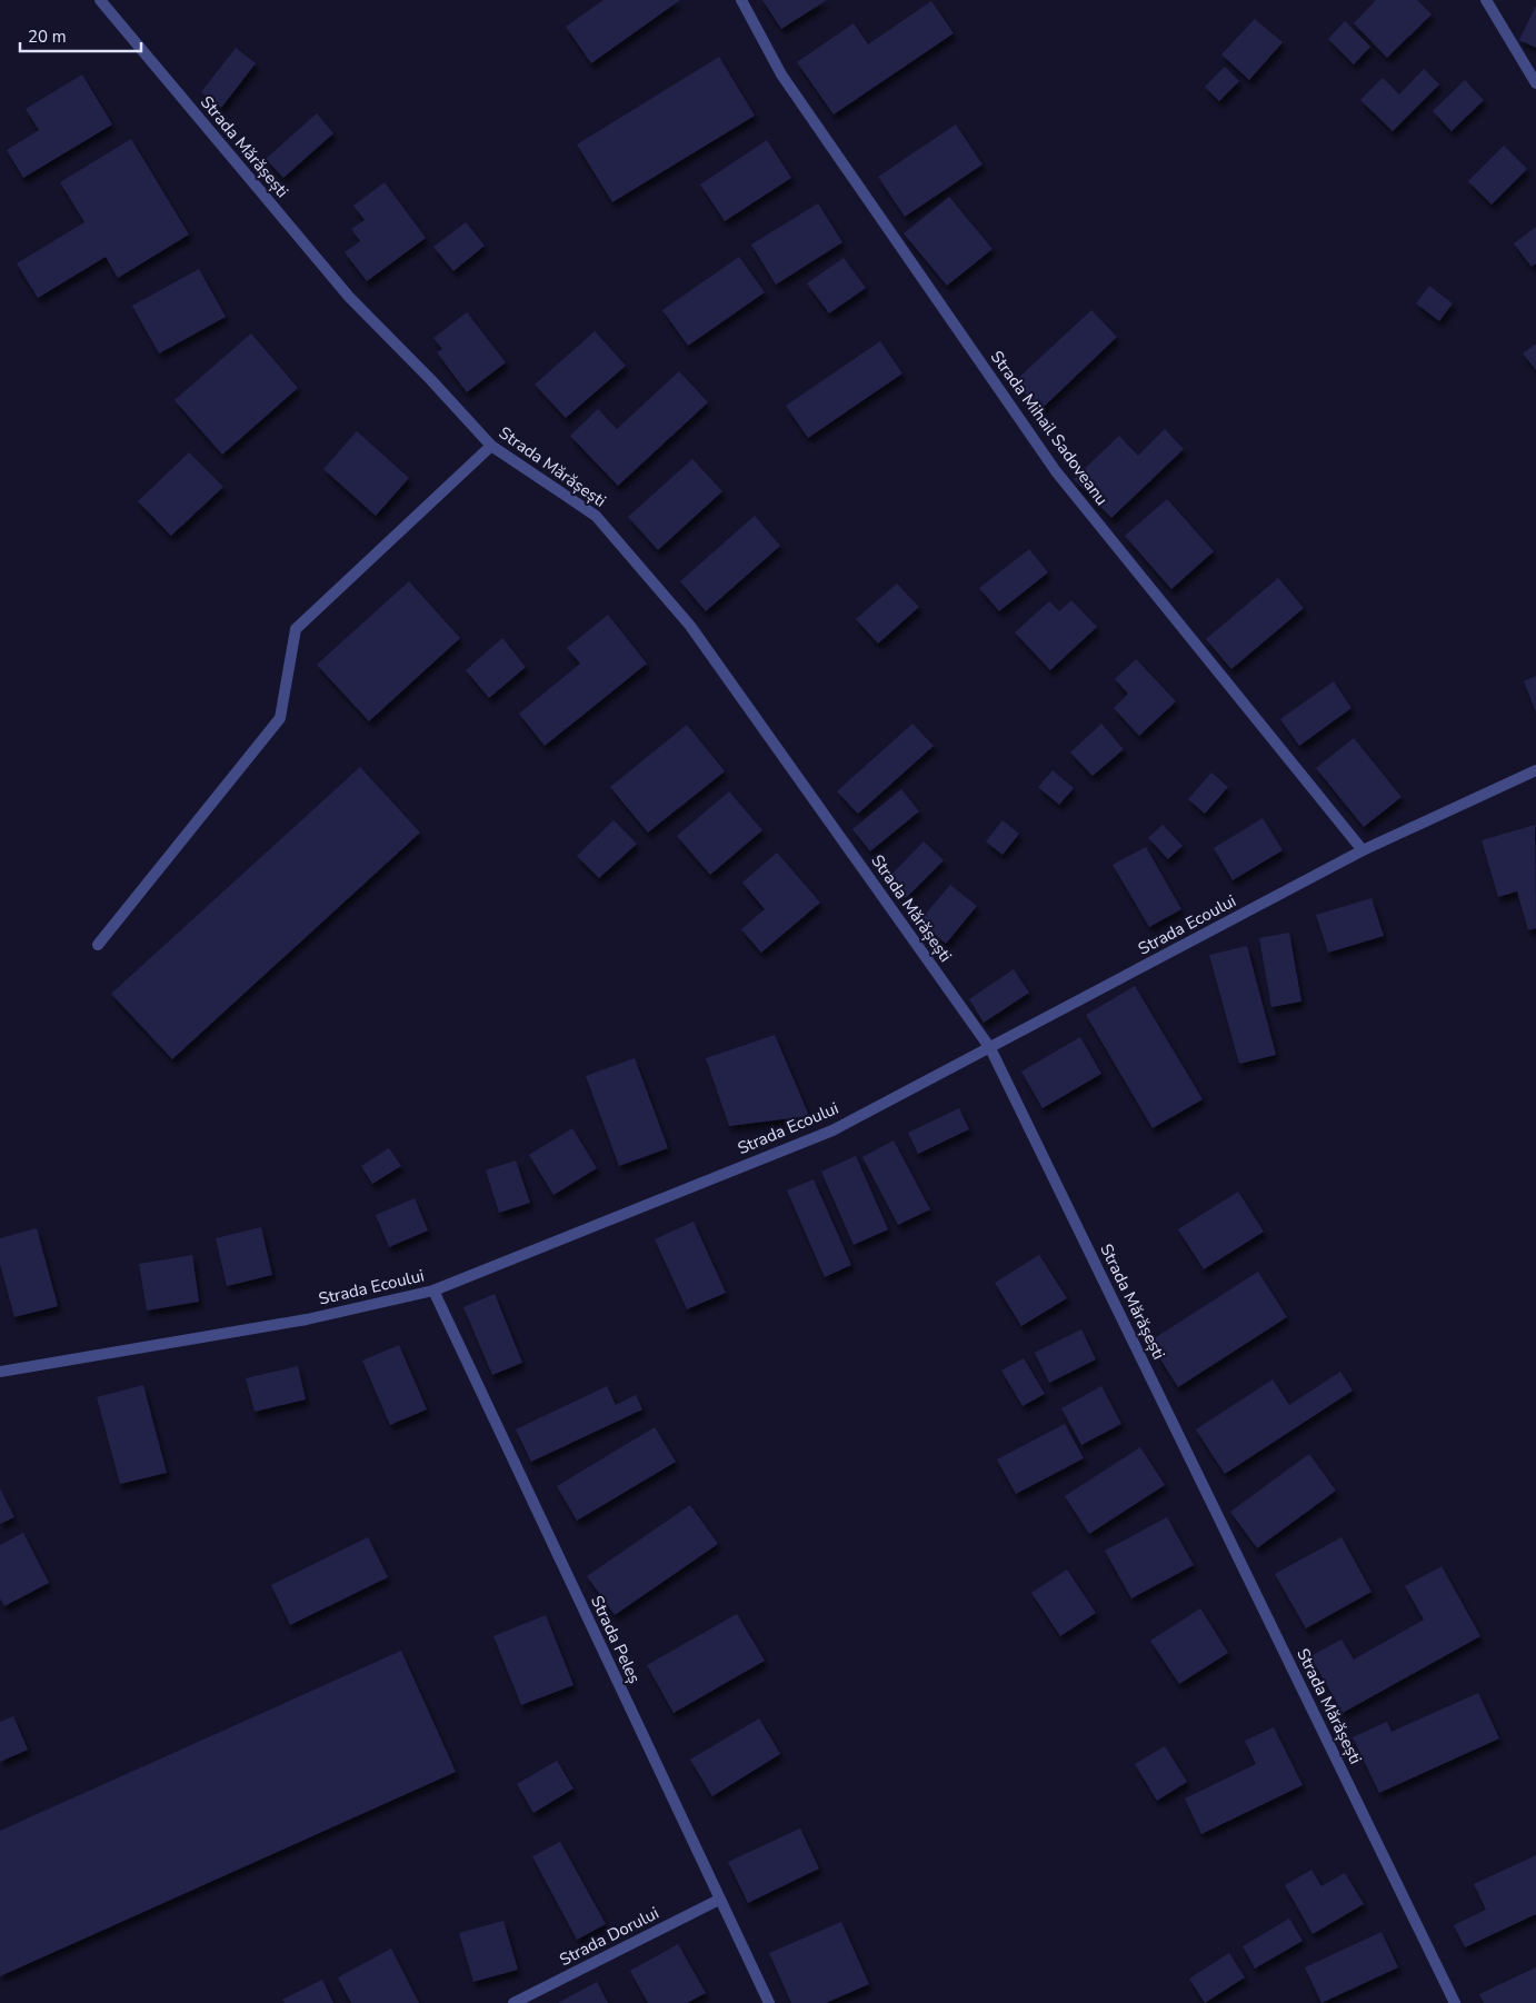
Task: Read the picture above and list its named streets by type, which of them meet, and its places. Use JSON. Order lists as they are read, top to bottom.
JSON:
{
  "streets": {
    "street": [
      "Strada Mărășești",
      "Strada Mihail Sadoveanu",
      "Strada Ecoului",
      "Strada Peleș",
      "Strada Dorului"
    ]
  },
  "crossings": [
    ["Strada Mărășești", "Strada Ecoului"],
    ["Strada Mihail Sadoveanu", "Strada Ecoului"],
    ["Strada Ecoului", "Strada Peleș"],
    ["Strada Peleș", "Strada Dorului"]
  ],
  "scale_bar": "20 m"
}
